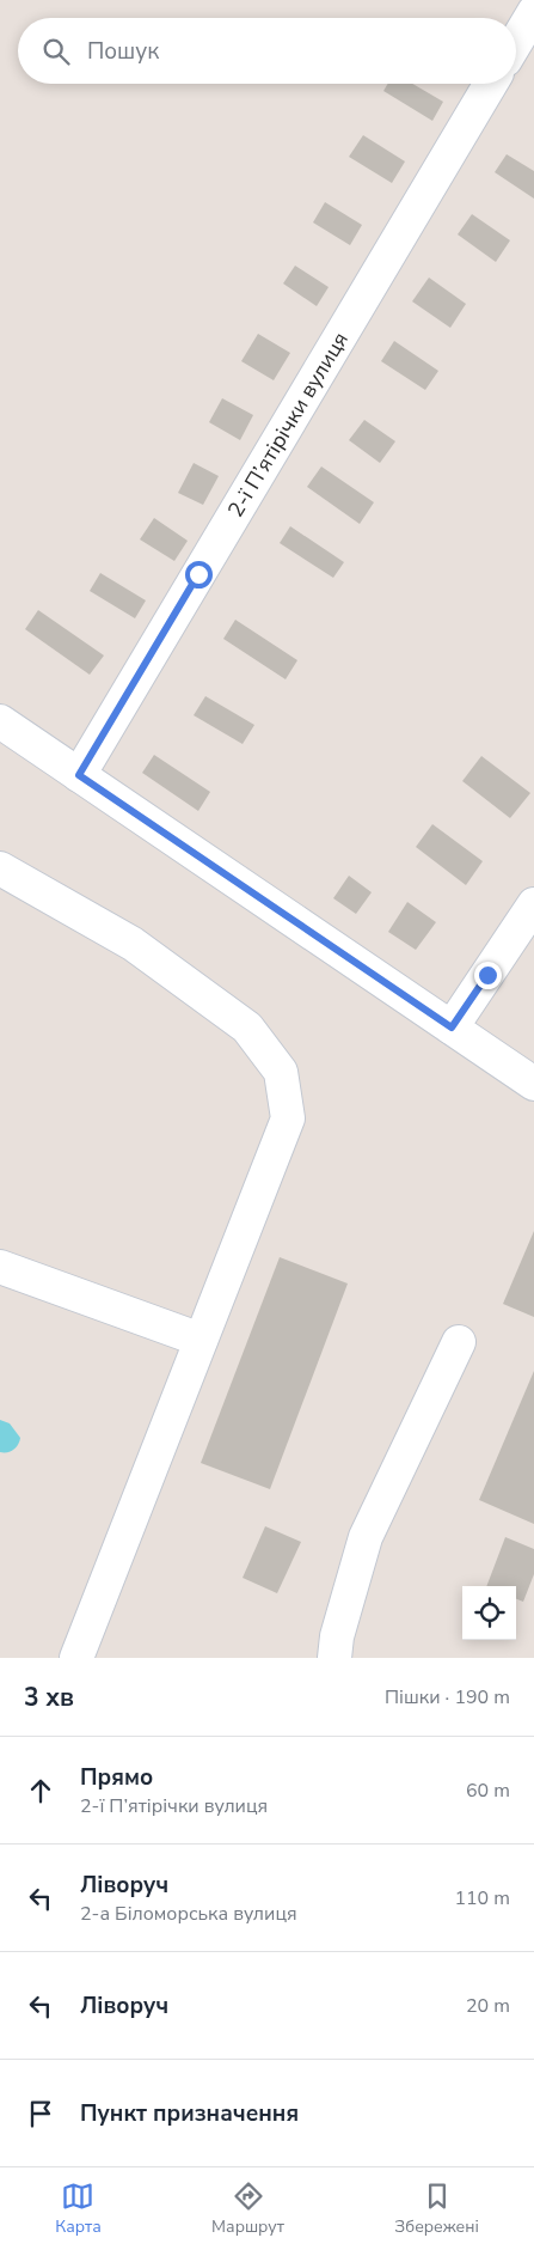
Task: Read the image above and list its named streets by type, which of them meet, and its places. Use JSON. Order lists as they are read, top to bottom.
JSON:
{
  "streets": {
    "street": ["2-ї П’ятірічки вулиця"]
  },
  "page": {
    "search": "Пошук",
    "heading": ["3 хв", "Пішки · 190 m"],
    "list": [
      ["Прямо", "2-ї П’ятірічки вулиця", "60 m"],
      ["Ліворуч", "2-а Біломорська вулиця", "110 m"],
      ["Ліворуч", "20 m"],
      "Пункт призначення"
    ],
    "nav": ["Карта", "Маршрут", "Збережені"]
  }
}
